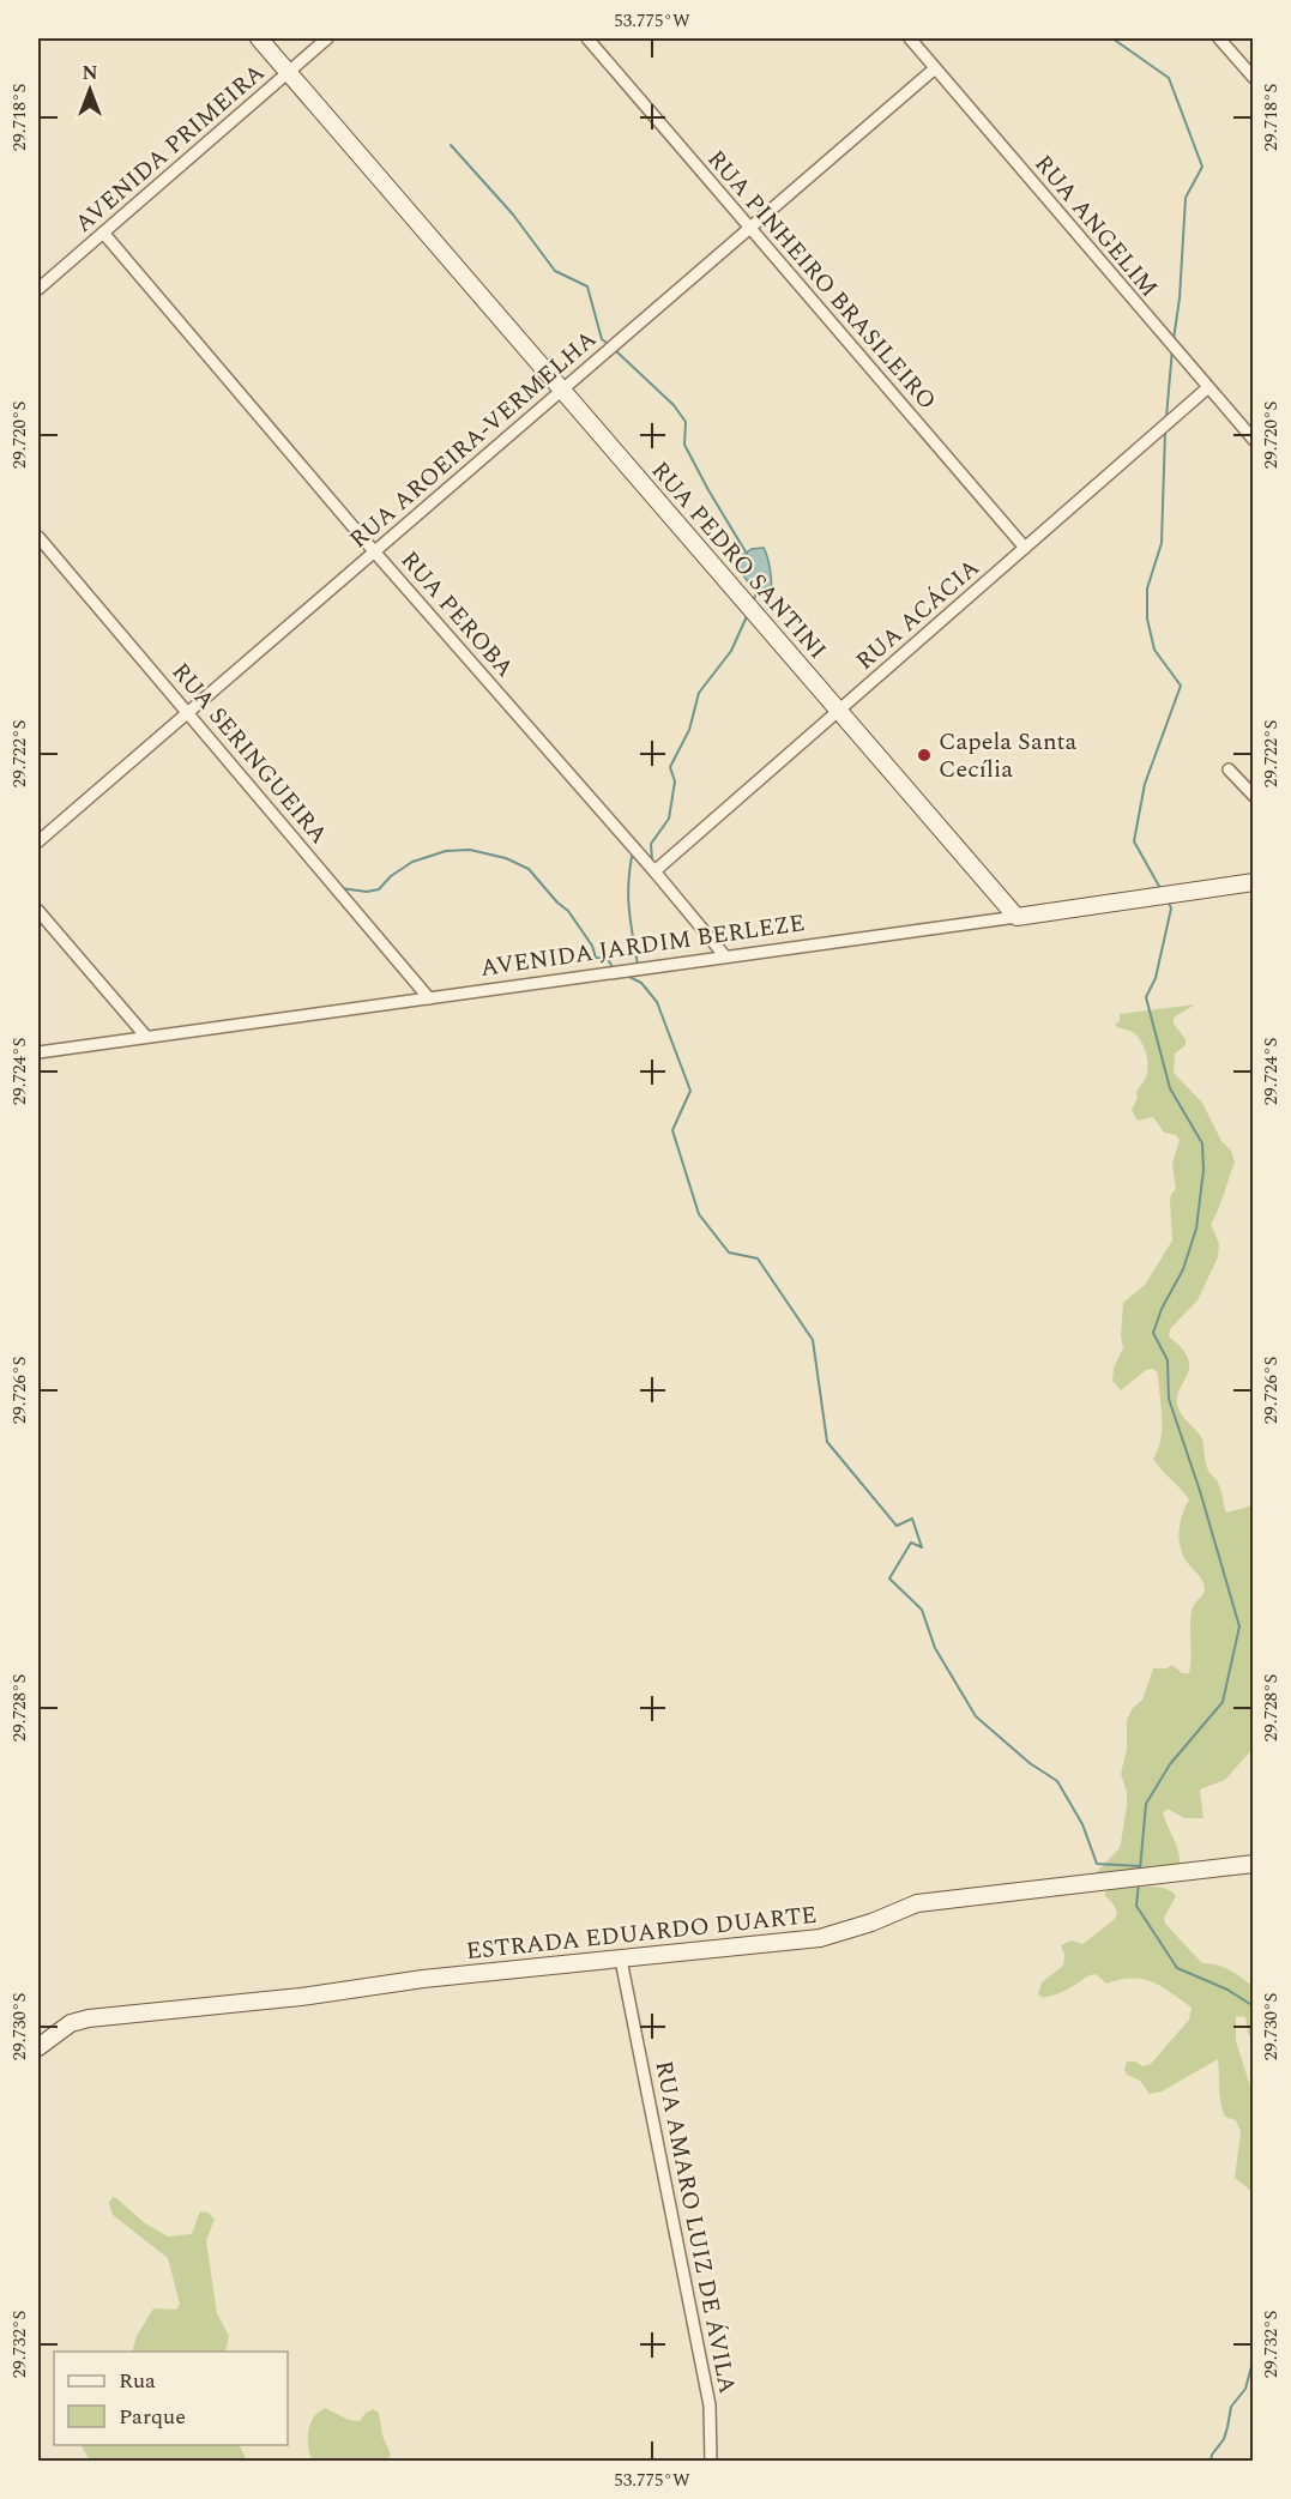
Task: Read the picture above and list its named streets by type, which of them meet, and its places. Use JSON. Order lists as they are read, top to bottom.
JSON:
{
  "streets": {
    "street": [
      "AVENIDA PRIMEIRA",
      "RUA ANGELIM",
      "RUA PINHEIRO BRASILEIRO",
      "RUA AROEIRA-VERMELHA",
      "RUA PEDRO SANTINI",
      "RUA PEROBA",
      "RUA ACÁCIA",
      "RUA SERINGUEIRA",
      "AVENIDA JARDIM BERLEZE",
      "ESTRADA EDUARDO DUARTE",
      "RUA AMARO LUIZ DE ÁVILA"
    ]
  },
  "crossings": [
    ["AVENIDA PRIMEIRA", "RUA PEDRO SANTINI"],
    ["AVENIDA PRIMEIRA", "RUA PEROBA"],
    ["RUA ANGELIM", "RUA AROEIRA-VERMELHA"],
    ["RUA ANGELIM", "RUA ACÁCIA"],
    ["RUA PINHEIRO BRASILEIRO", "RUA AROEIRA-VERMELHA"],
    ["RUA PINHEIRO BRASILEIRO", "RUA ACÁCIA"],
    ["RUA AROEIRA-VERMELHA", "RUA PEDRO SANTINI"],
    ["RUA AROEIRA-VERMELHA", "RUA PEROBA"],
    ["RUA AROEIRA-VERMELHA", "RUA SERINGUEIRA"],
    ["RUA PEDRO SANTINI", "RUA ACÁCIA"],
    ["RUA PEDRO SANTINI", "AVENIDA JARDIM BERLEZE"],
    ["RUA PEROBA", "RUA ACÁCIA"],
    ["RUA PEROBA", "AVENIDA JARDIM BERLEZE"],
    ["RUA SERINGUEIRA", "AVENIDA JARDIM BERLEZE"],
    ["ESTRADA EDUARDO DUARTE", "RUA AMARO LUIZ DE ÁVILA"]
  ],
  "places": ["Capela Santa Cecília"],
  "legend": ["Rua", "Parque"],
  "north": "top",
  "coordinates": [
    "53.775°W",
    "29.718°S",
    "29.720°S",
    "29.722°S",
    "29.724°S",
    "29.726°S",
    "29.728°S",
    "29.730°S",
    "29.732°S"
  ]
}
